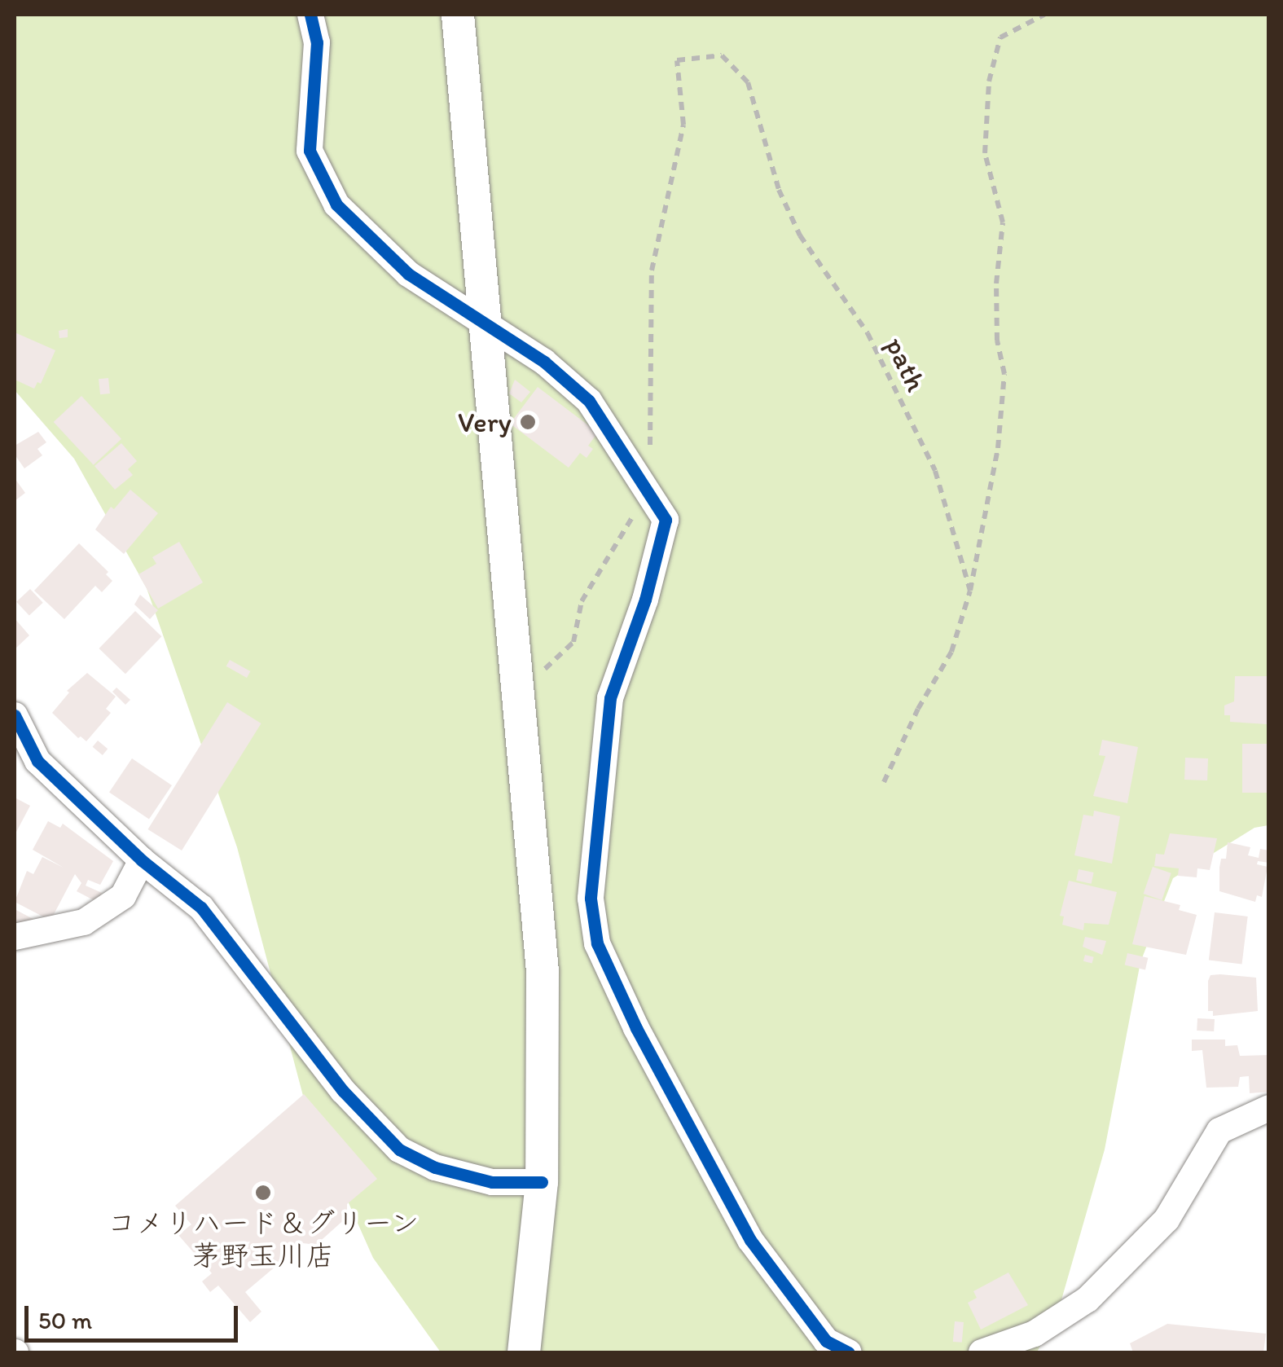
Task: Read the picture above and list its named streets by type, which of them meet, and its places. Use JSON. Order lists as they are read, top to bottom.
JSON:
{
  "streets": {
    "path": ["path"]
  },
  "places": ["Very", "コメリハード＆グリーン 茅野玉川店"],
  "scale_bar": "50 m"
}
